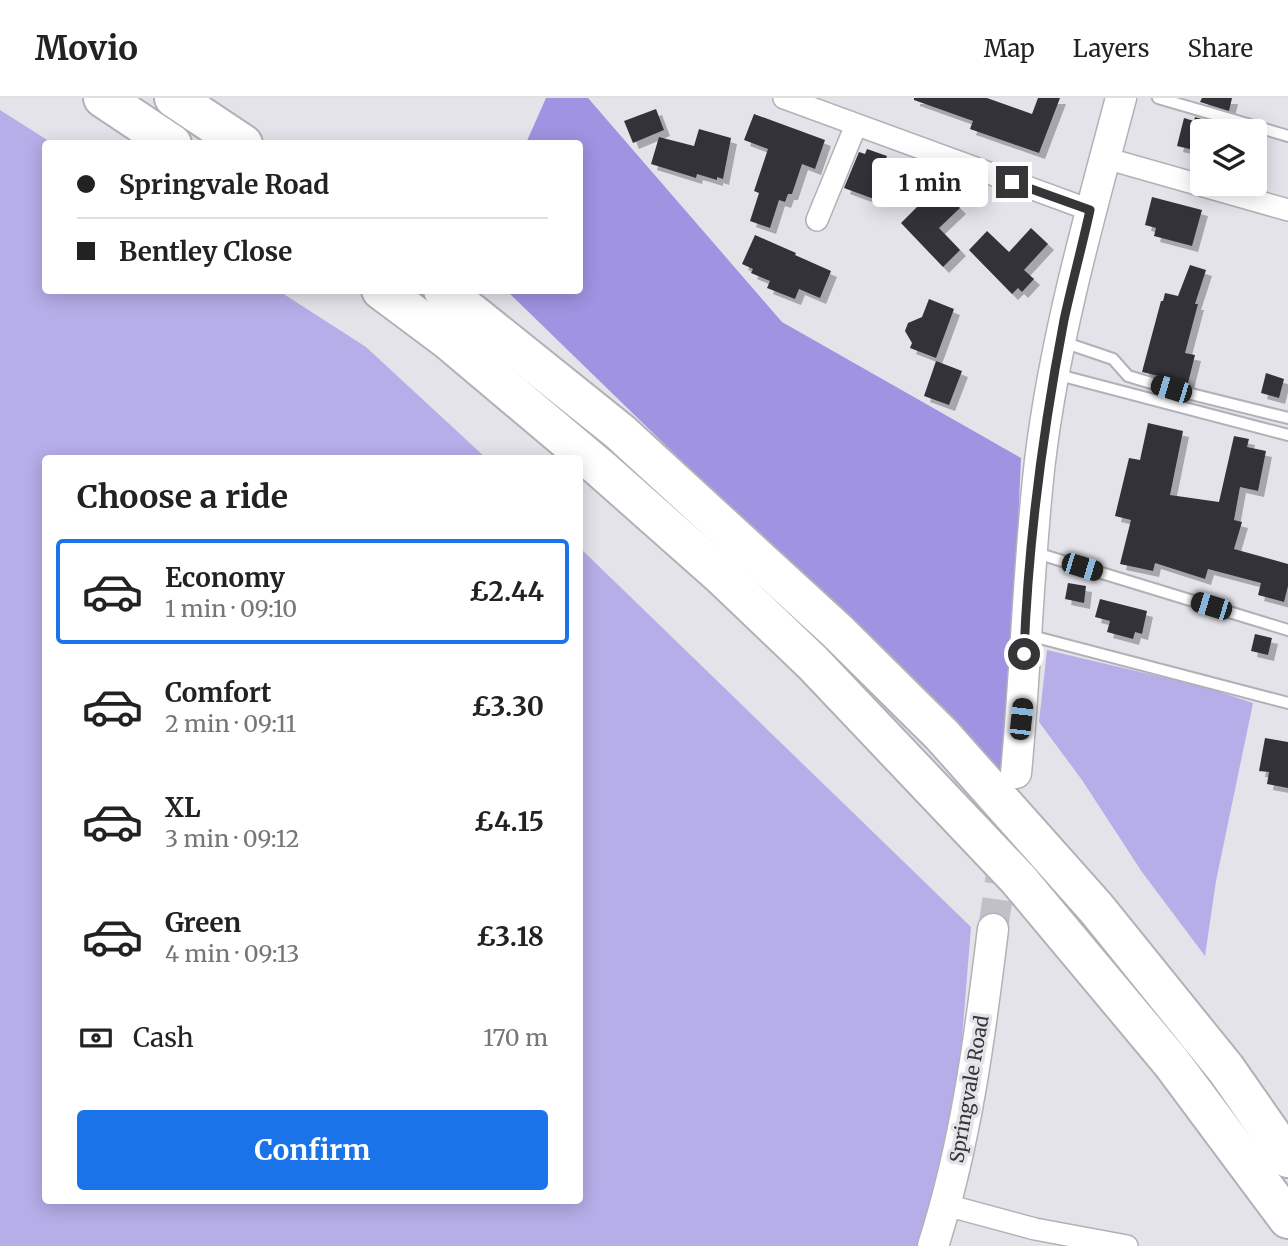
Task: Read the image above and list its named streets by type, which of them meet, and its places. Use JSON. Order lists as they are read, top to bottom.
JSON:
{
  "streets": {
    "street": ["Springvale Road"]
  },
  "page": {
    "header": "Movio",
    "nav": ["Map", "Layers", "Share"],
    "banner": ["Springvale Road", "Bentley Close"],
    "bubble": "1 min",
    "heading": "Choose a ride",
    "list": [
      {
        "name": "Economy",
        "note": "1 min · 09:10",
        "value": "£2.44"
      },
      {
        "name": "Comfort",
        "note": "2 min · 09:11",
        "value": "£3.30"
      },
      {
        "name": "XL",
        "note": "3 min · 09:12",
        "value": "£4.15"
      },
      {
        "name": "Green",
        "note": "4 min · 09:13",
        "value": "£3.18"
      }
    ],
    "pay": ["Cash", "170 m"],
    "buttons": "Confirm"
  }
}
